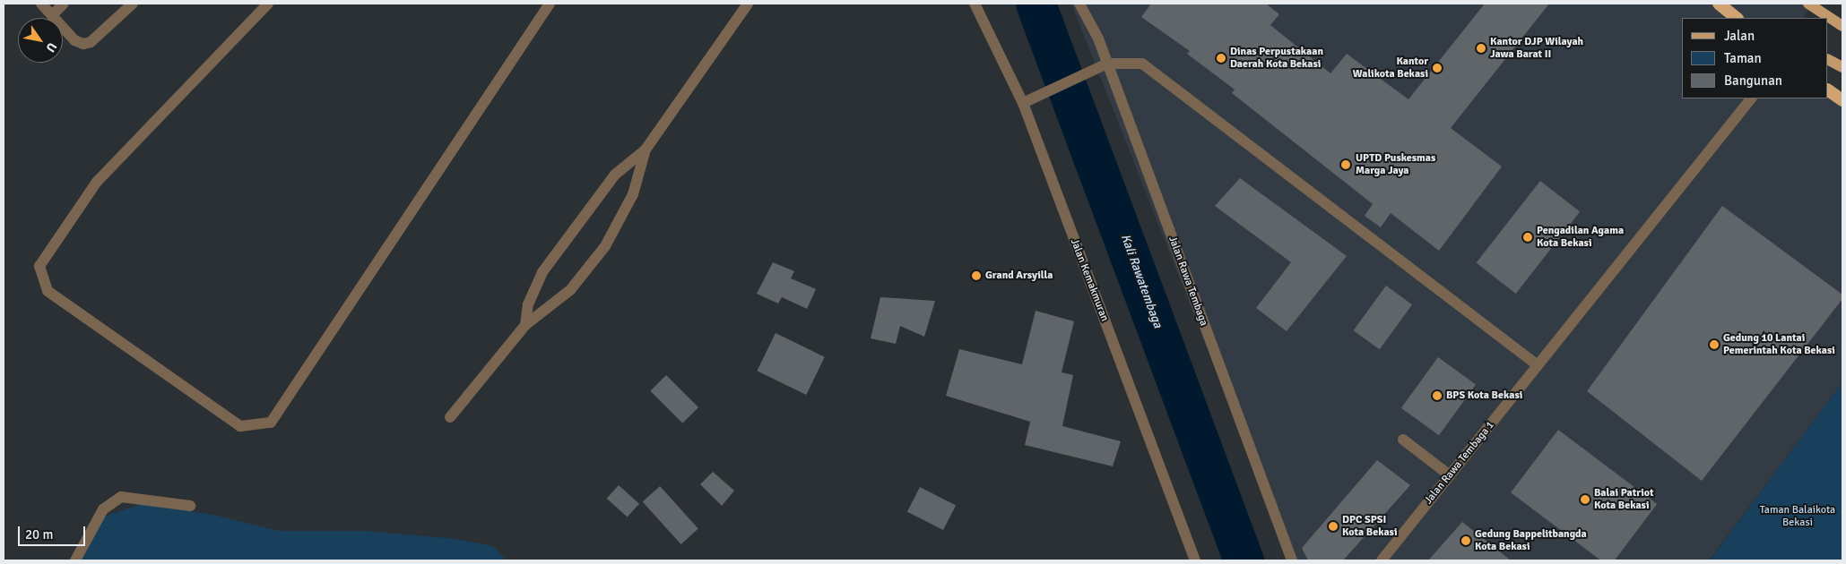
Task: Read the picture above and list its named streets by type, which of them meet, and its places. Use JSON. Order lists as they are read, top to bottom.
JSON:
{
  "streets": {
    "street": ["Jalan Kemakmuran", "Jalan Rawa Tembaga", "Jalan Rawa Tembaga 1"]
  },
  "water": ["Kali Rawatembaga"],
  "parks": ["Taman Balaikota Bekasi"],
  "places": [
    "Kantor DJP Wilayah Jawa Barat II",
    "Dinas Perpustakaan Daerah Kota Bekasi",
    "Kantor Walikota Bekasi",
    "UPTD Puskesmas Marga Jaya",
    "Pengadilan Agama Kota Bekasi",
    "Grand Arsyilla",
    "Gedung 10 Lantai Pemerintah Kota Bekasi",
    "BPS Kota Bekasi",
    "Balai Patriot Kota Bekasi",
    "DPC SPSI Kota Bekasi",
    "Gedung Bappelitbangda Kota Bekasi"
  ],
  "legend": ["Jalan", "Taman", "Bangunan"],
  "scale_bar": "20 m",
  "north": "bottom right"
}
